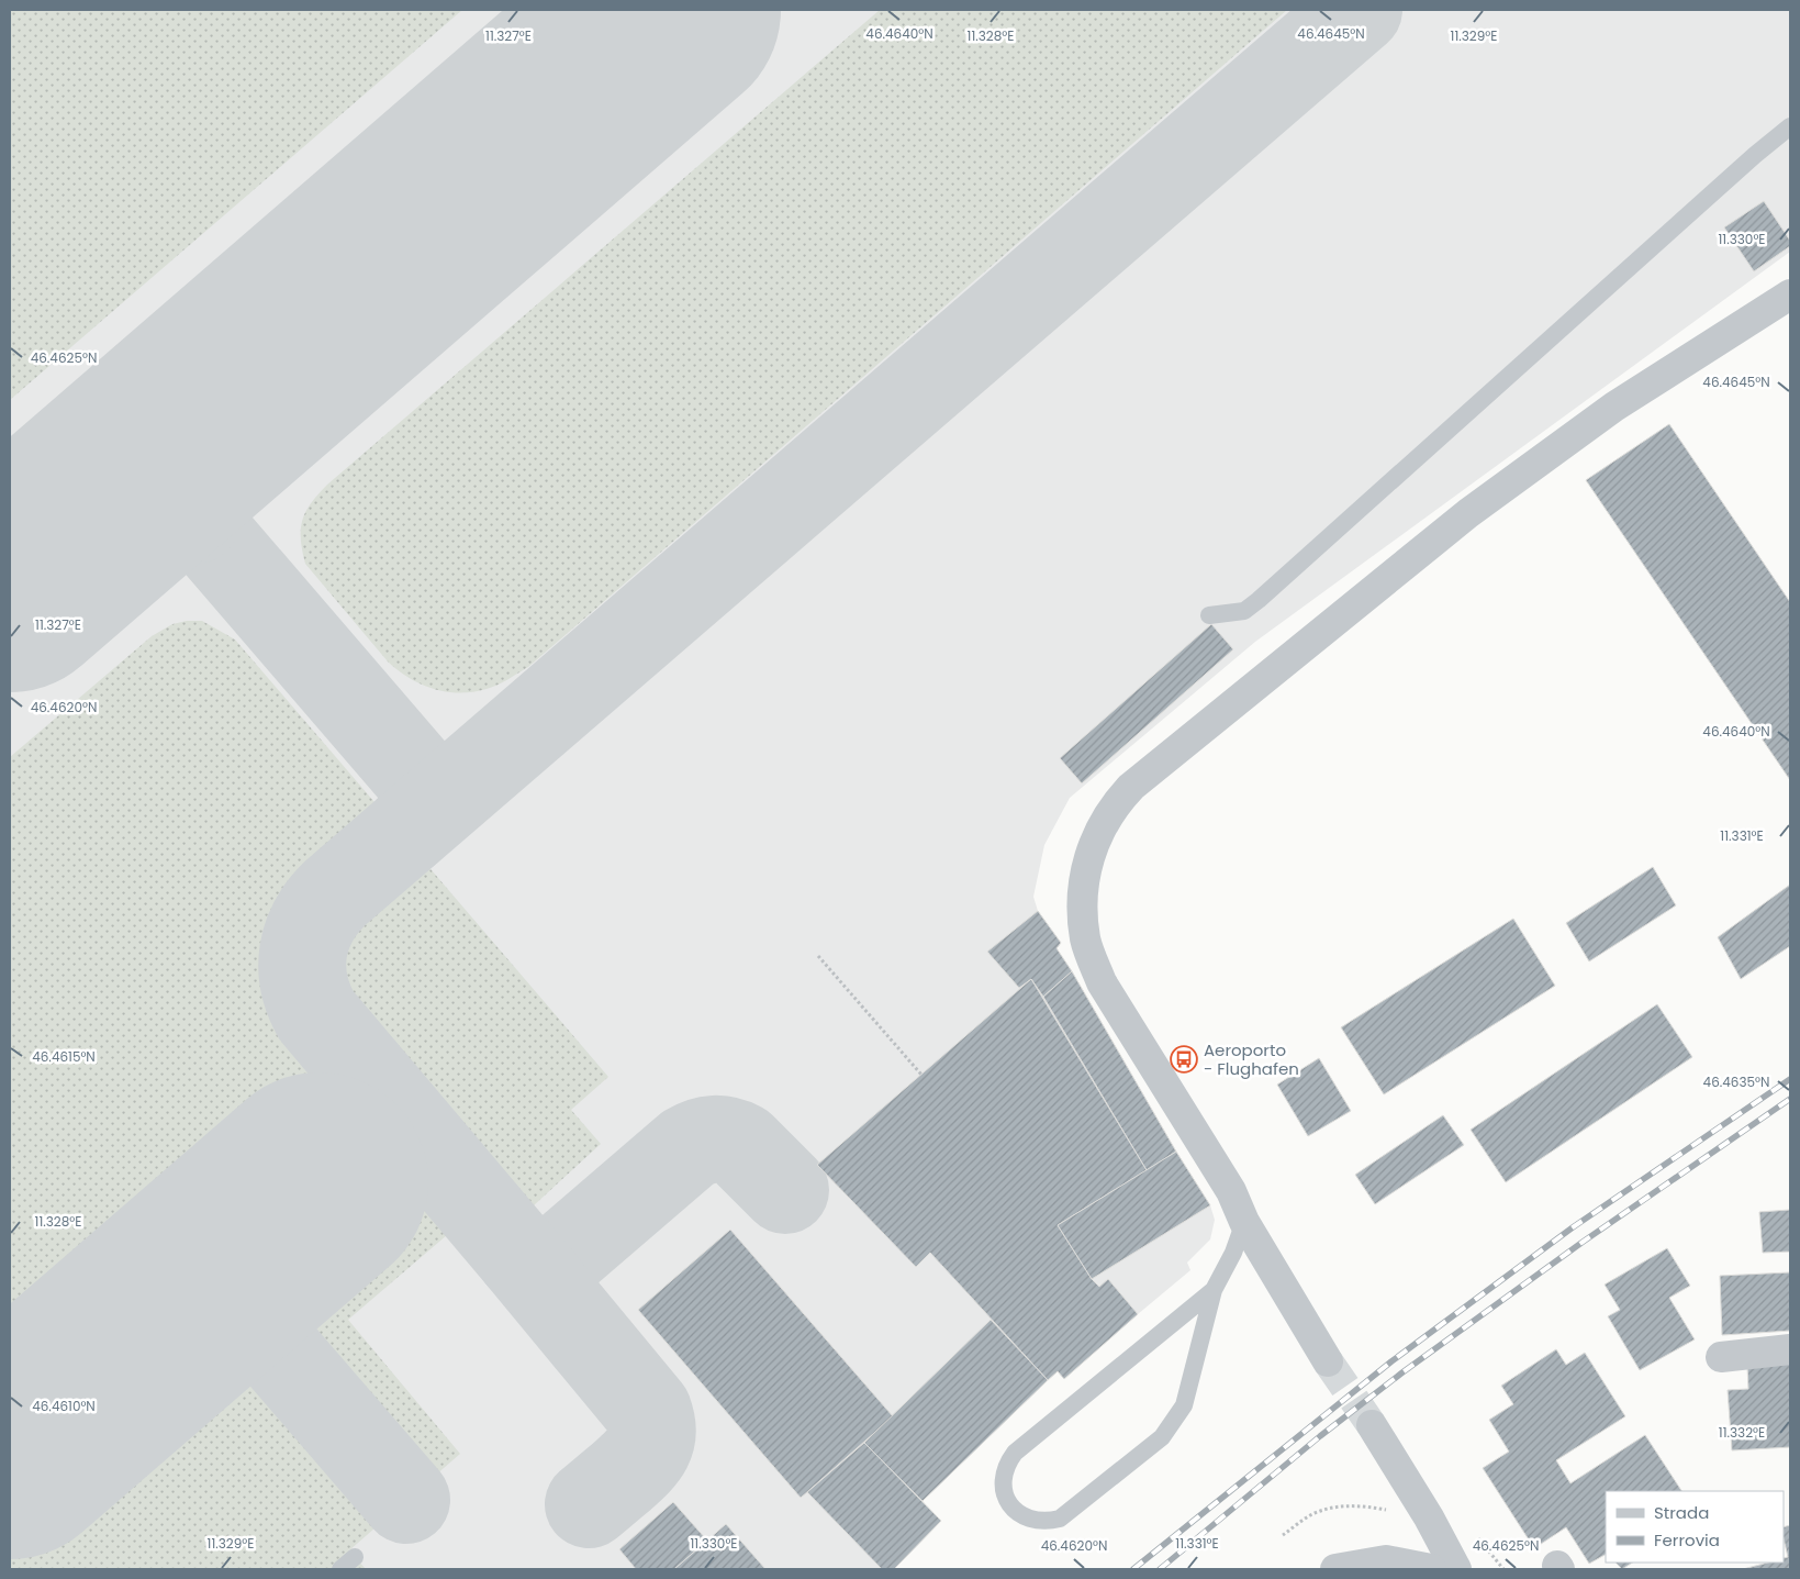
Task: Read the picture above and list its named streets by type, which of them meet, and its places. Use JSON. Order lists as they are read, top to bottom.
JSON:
{
  "places": {
    "bus stop": ["Aeroporto - Flughafen"]
  },
  "legend": ["Strada", "Ferrovia"],
  "coordinates": [
    "46.4645°N",
    "46.4640°N",
    "11.327°E",
    "11.328°E",
    "11.329°E",
    "11.330°E",
    "46.4625°N",
    "46.4620°N",
    "11.331°E",
    "46.4615°N",
    "46.4635°N",
    "46.4610°N",
    "11.332°E"
  ]
}
